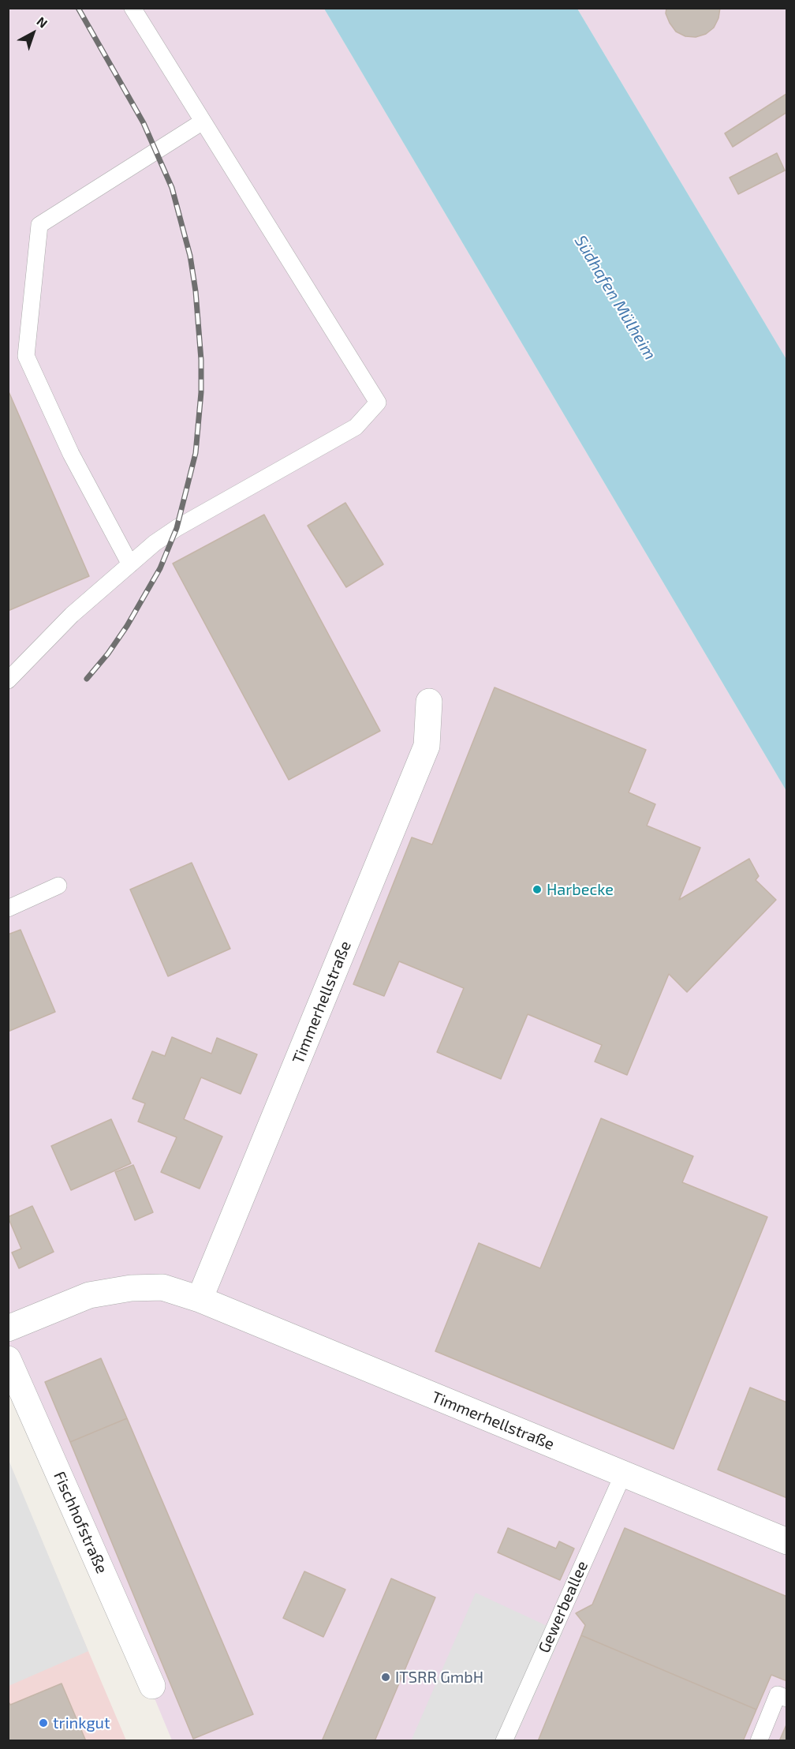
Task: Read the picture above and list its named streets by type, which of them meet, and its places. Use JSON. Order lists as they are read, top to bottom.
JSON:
{
  "streets": {
    "street": ["Timmerhellstraße", "Fischhofstraße"],
    "lane": ["Gewerbeallee"]
  },
  "crossings": [
    ["Timmerhellstraße", "Gewerbeallee"]
  ],
  "water": ["Südhafen Mülheim"],
  "places": ["Harbecke", "ITSRR GmbH", "trinkgut"],
  "north": "top right"
}
